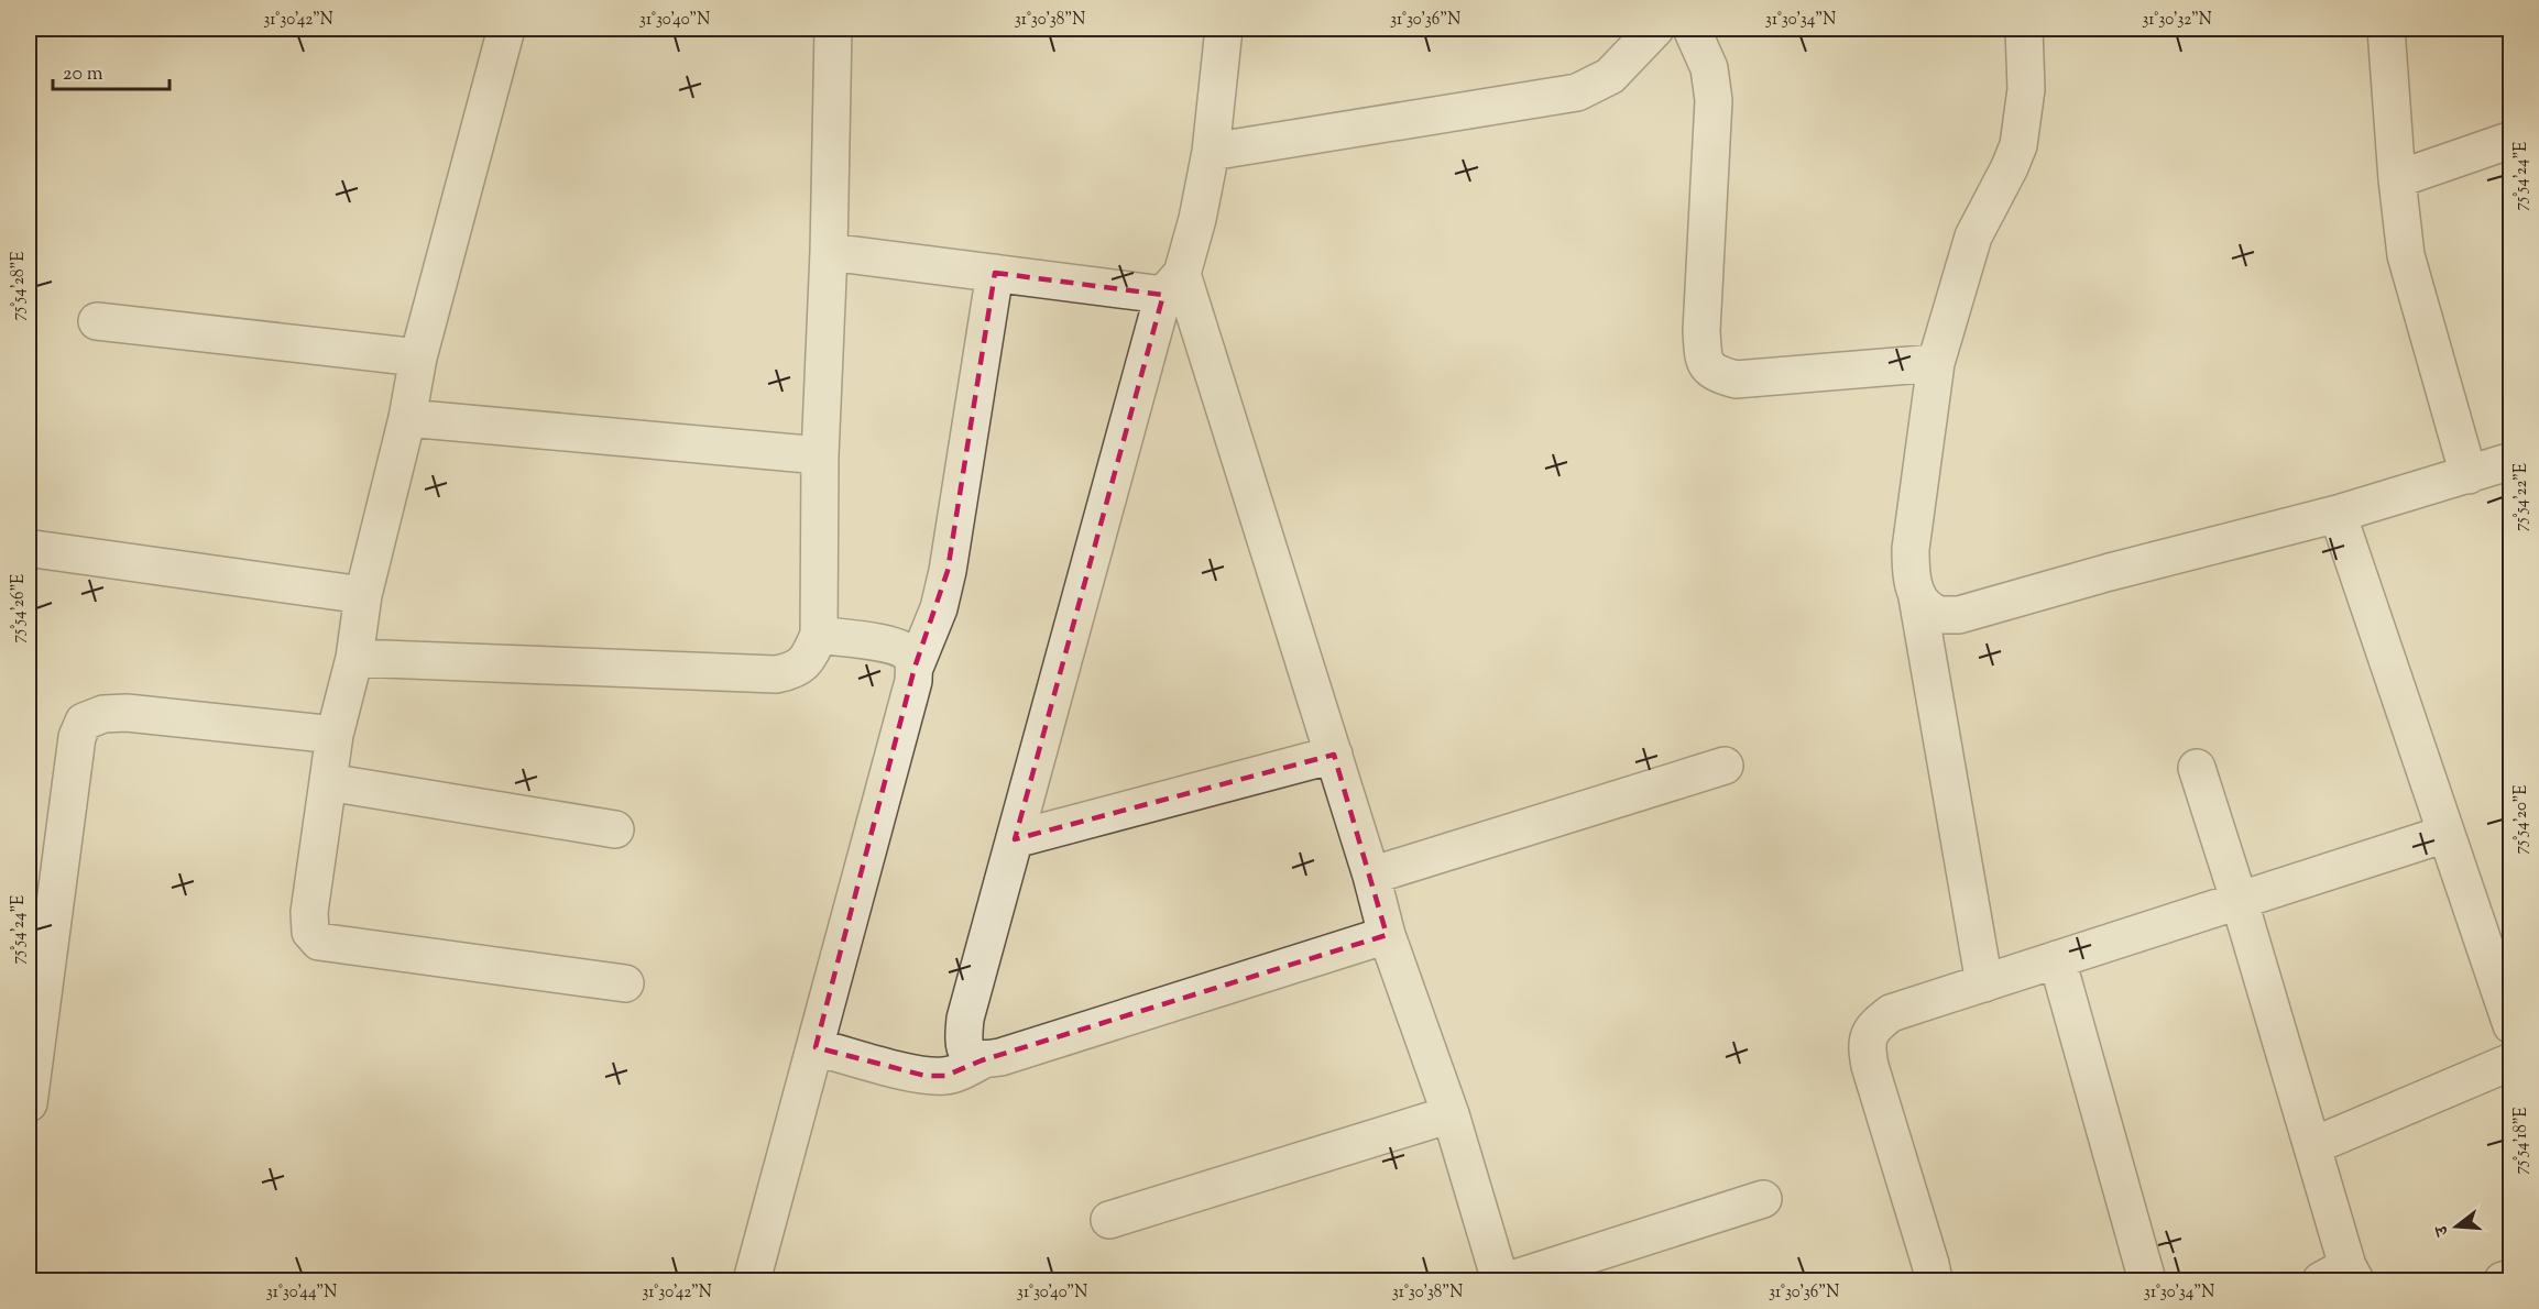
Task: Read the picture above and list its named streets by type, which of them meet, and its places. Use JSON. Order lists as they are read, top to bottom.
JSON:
{
  "scale_bar": "20 m",
  "north": "left",
  "coordinates": [
    "31°30'42\"N",
    "31°30'40\"N",
    "31°30'38\"N",
    "31°30'36\"N",
    "31°30'34\"N",
    "31°30'32\"N",
    "75°54'24\"E",
    "75°54'28\"E",
    "75°54'22\"E",
    "75°54'26\"E",
    "75°54'20\"E",
    "75°54'18\"E",
    "31°30'44\"N"
  ]
}
